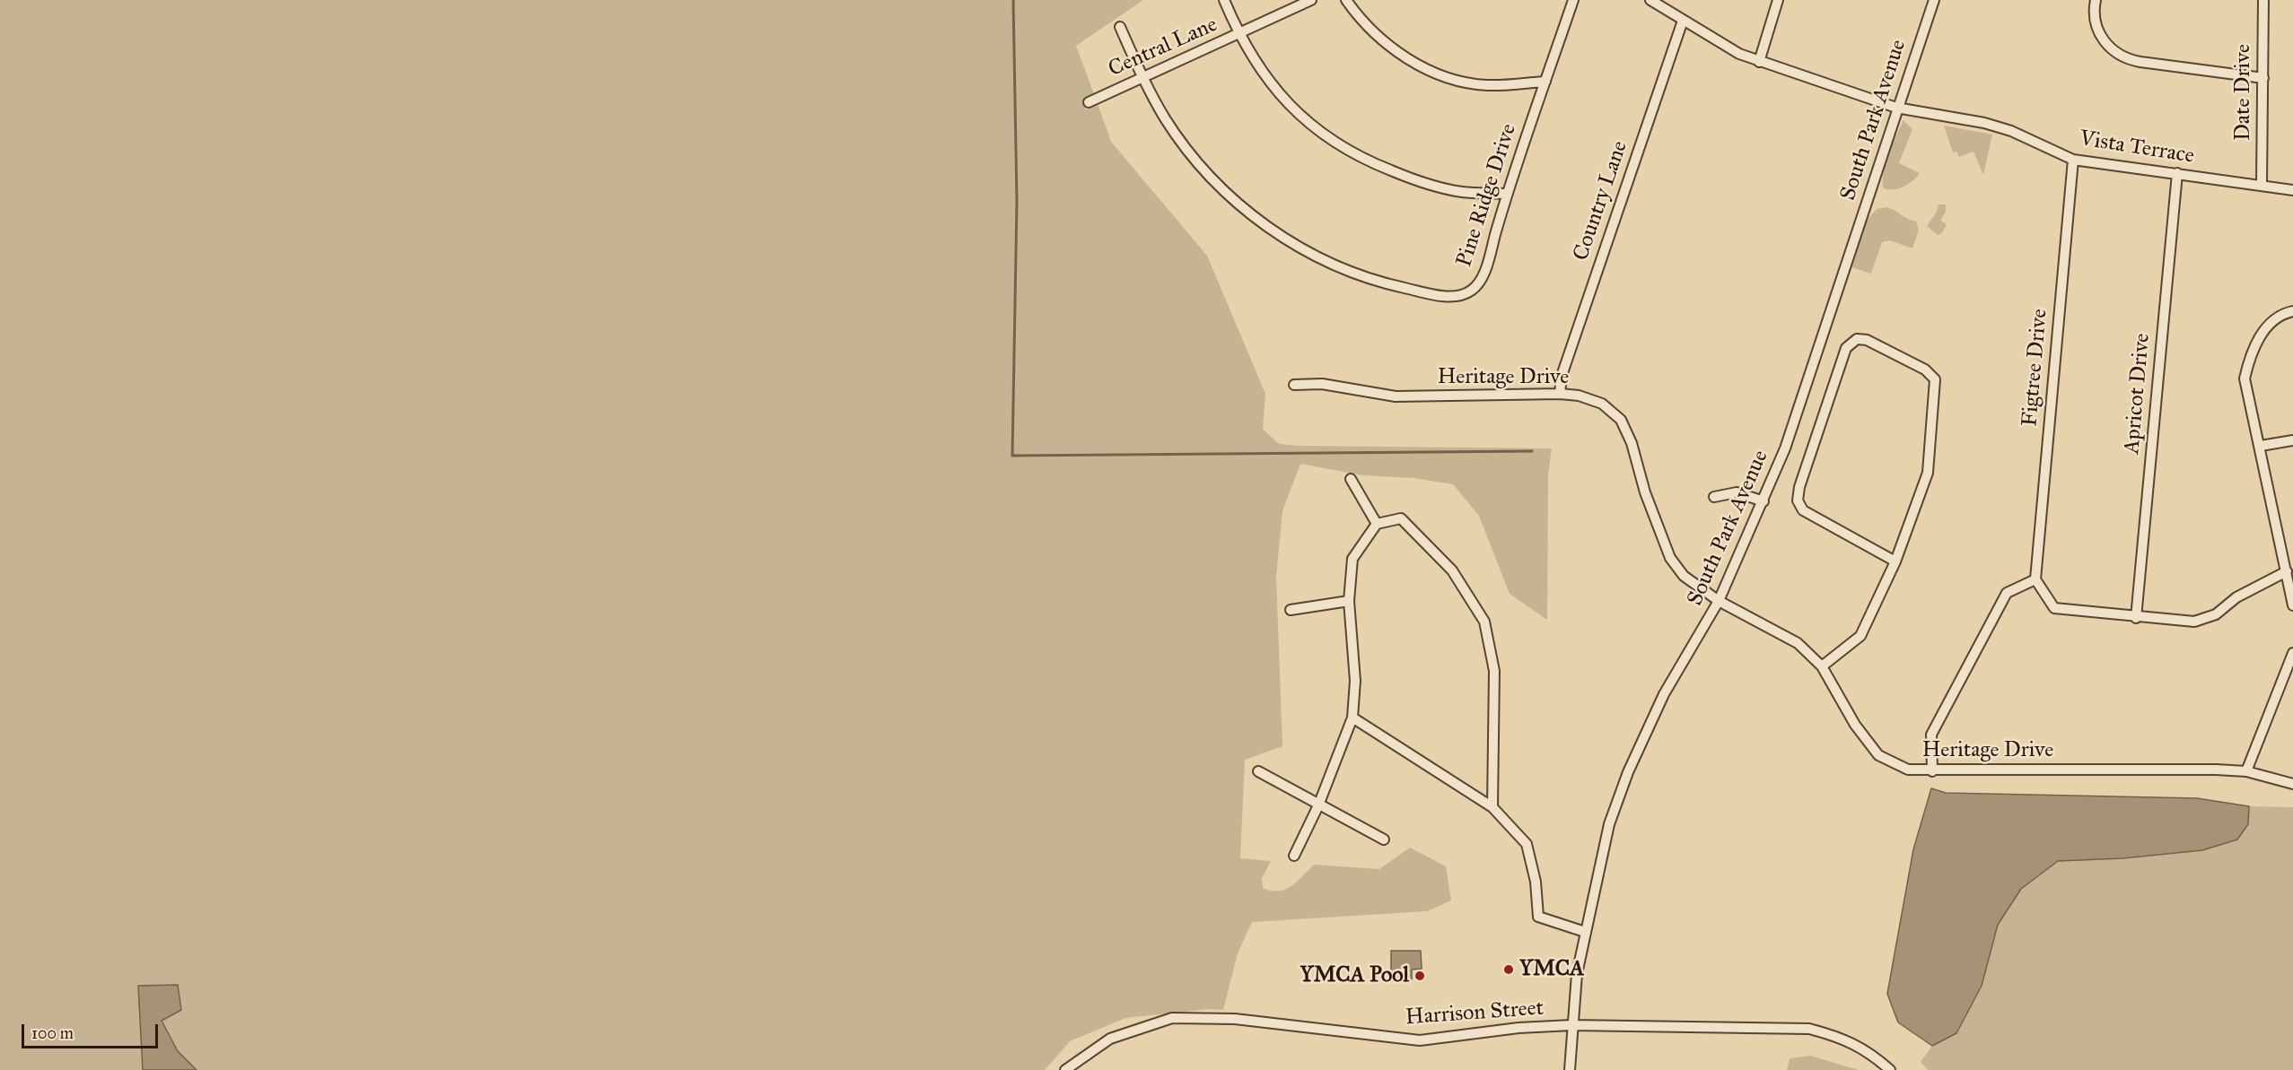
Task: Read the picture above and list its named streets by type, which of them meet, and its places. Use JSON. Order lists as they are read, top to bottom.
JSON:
{
  "streets": {
    "street": [
      "Central Lane",
      "Date Drive",
      "South Park Avenue",
      "Vista Terrace",
      "Pine Ridge Drive",
      "Country Lane",
      "Figtree Drive",
      "Heritage Drive",
      "Apricot Drive",
      "Harrison Street"
    ]
  },
  "crossings": [
    ["Central Lane", "Pine Ridge Drive"],
    ["Date Drive", "Vista Terrace"],
    ["South Park Avenue", "Vista Terrace"],
    ["South Park Avenue", "Heritage Drive"],
    ["South Park Avenue", "Harrison Street"],
    ["Vista Terrace", "Country Lane"],
    ["Vista Terrace", "Figtree Drive"],
    ["Vista Terrace", "Apricot Drive"],
    ["Country Lane", "Heritage Drive"]
  ],
  "places": ["YMCA", "YMCA Pool"],
  "scale_bar": "100 m"
}
